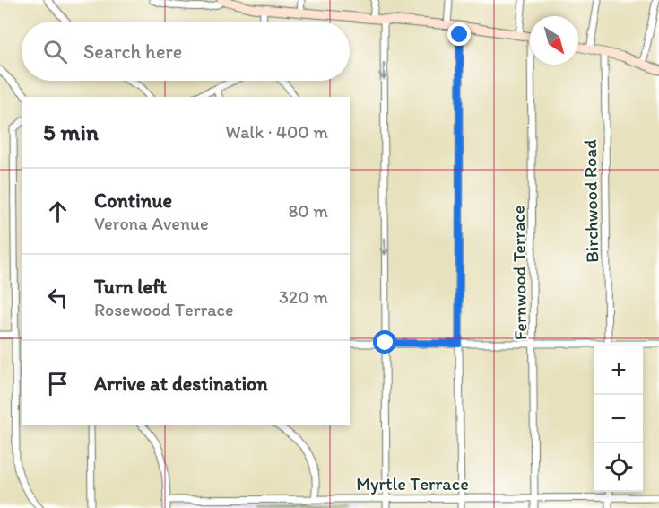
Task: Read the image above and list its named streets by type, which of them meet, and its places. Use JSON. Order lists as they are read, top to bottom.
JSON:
{
  "streets": {
    "street": ["Birchwood Road", "Fernwood Terrace", "Myrtle Terrace"]
  },
  "crossings": [
    ["Fernwood Terrace", "Myrtle Terrace"]
  ],
  "north": "bottom right",
  "page": {
    "search": "Search here",
    "heading": ["5 min", "Walk · 400 m"],
    "list": [
      ["Continue", "Verona Avenue", "80 m"],
      ["Turn left", "Rosewood Terrace", "320 m"],
      "Arrive at destination"
    ],
    "map_buttons": ["+", "−"]
  }
}
